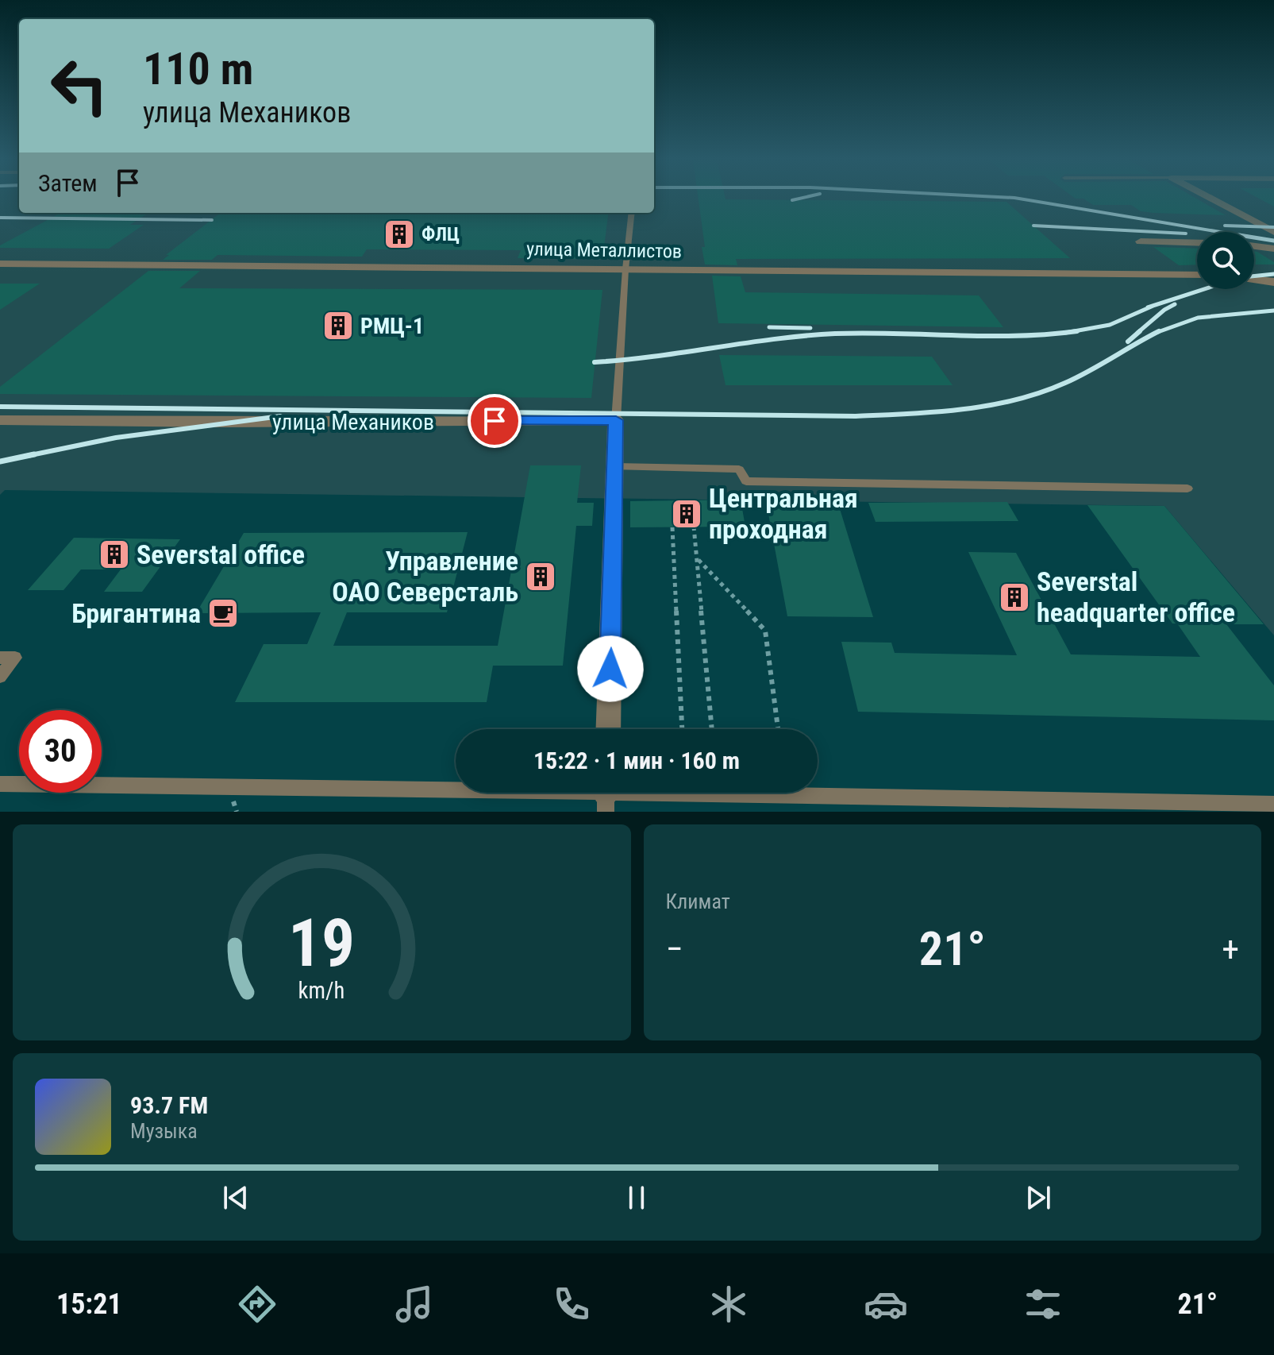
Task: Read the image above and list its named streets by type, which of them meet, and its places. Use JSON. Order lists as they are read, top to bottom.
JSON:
{
  "streets": {
    "street": ["улица Металлистов", "улица Механиков"]
  },
  "places": {
    "building": [
      "ФЛЦ",
      "РМЦ-1",
      "Центральная проходная",
      "Severstal office",
      "Управление OAO Северсталь",
      "Severstal headquarter office"
    ],
    "cafe": ["Бригантина"]
  },
  "page": {
    "turn": ["110 m", "улица Механиков"],
    "then": "Затем",
    "limit": "30",
    "trip": "15:22 · 1 мин · 160 m",
    "tile": "Климат",
    "heat": ["−", "21°", "+"],
    "song": ["93.7 FM", "Музыка"],
    "tabs": ["15:21", "21°"],
    "gauge": ["19", "km/h"]
  }
}
